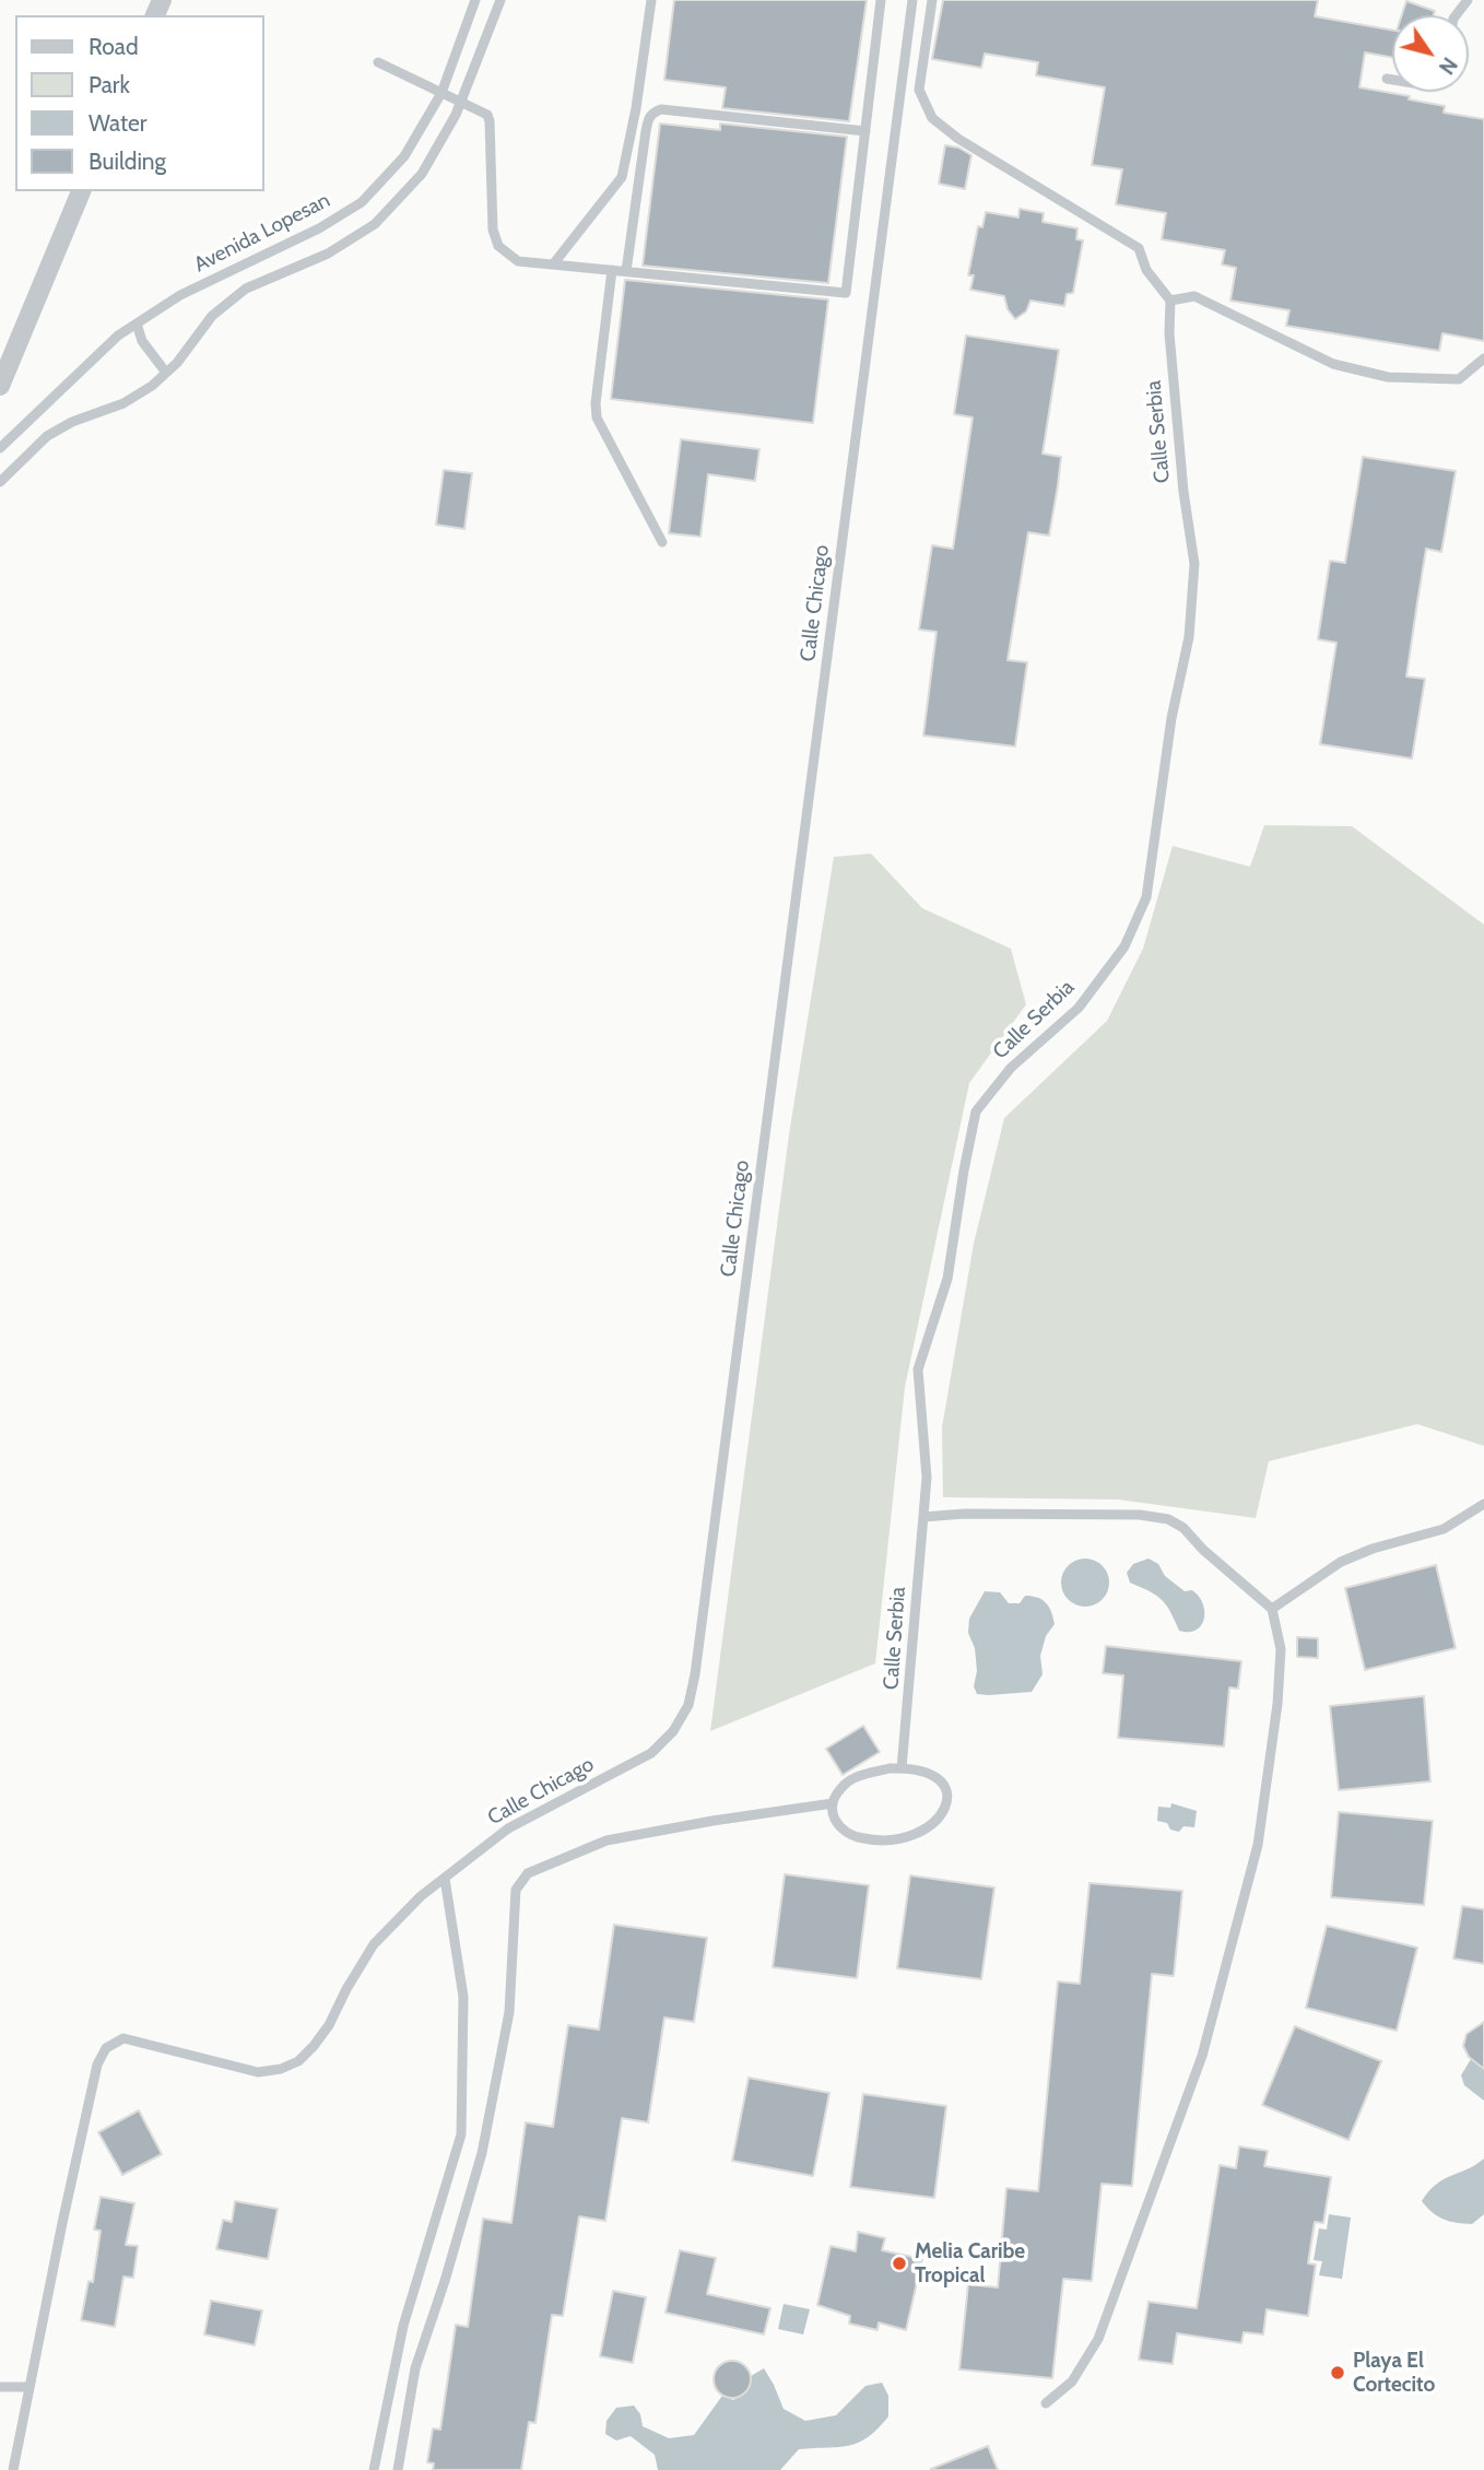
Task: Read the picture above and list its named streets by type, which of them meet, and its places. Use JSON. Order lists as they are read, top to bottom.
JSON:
{
  "streets": {
    "lane": ["Avenida Lopesan", "Calle Serbia", "Calle Chicago"]
  },
  "places": ["Melia Caribe Tropical", "Playa El Cortecito"],
  "legend": [
    "Road",
    "Park",
    "Water",
    "Building"
  ],
  "north": "bottom right"
}
